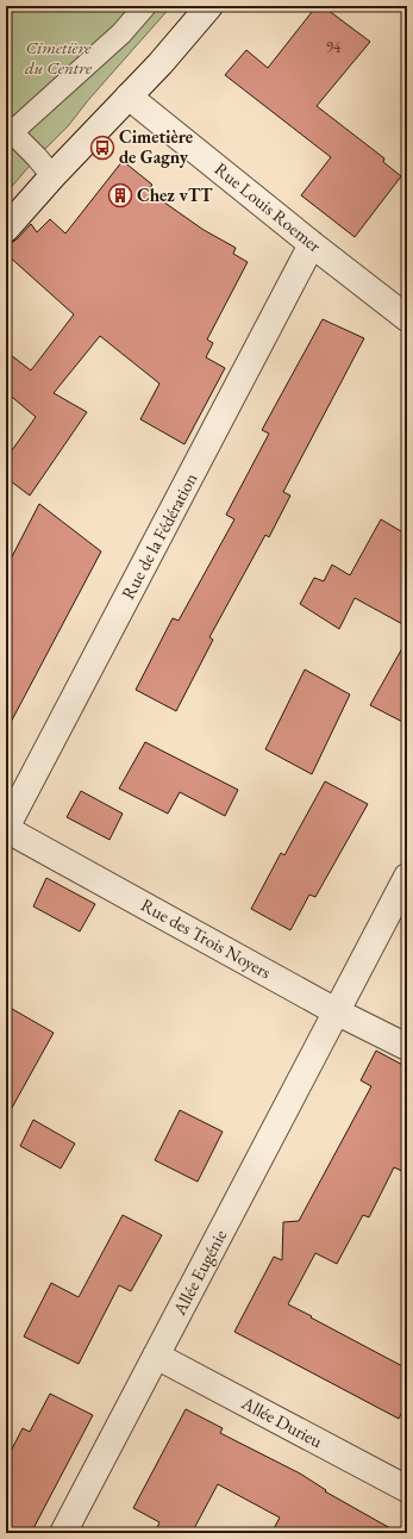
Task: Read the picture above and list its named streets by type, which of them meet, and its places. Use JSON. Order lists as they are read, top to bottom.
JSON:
{
  "streets": {
    "street": [
      "Rue Louis Roemer",
      "Rue de la Fédération",
      "Rue des Trois Noyers",
      "Allée Eugénie",
      "Allée Durieu"
    ]
  },
  "crossings": [
    ["Rue Louis Roemer", "Rue de la Fédération"],
    ["Rue de la Fédération", "Rue des Trois Noyers"],
    ["Rue des Trois Noyers", "Allée Eugénie"],
    ["Allée Eugénie", "Allée Durieu"]
  ],
  "parks": ["Cimetière du Centre"],
  "places": {
    "bus stop": ["Cimetière de Gagny"],
    "building": ["Chez vTT"]
  },
  "house_numbers": ["94"]
}
